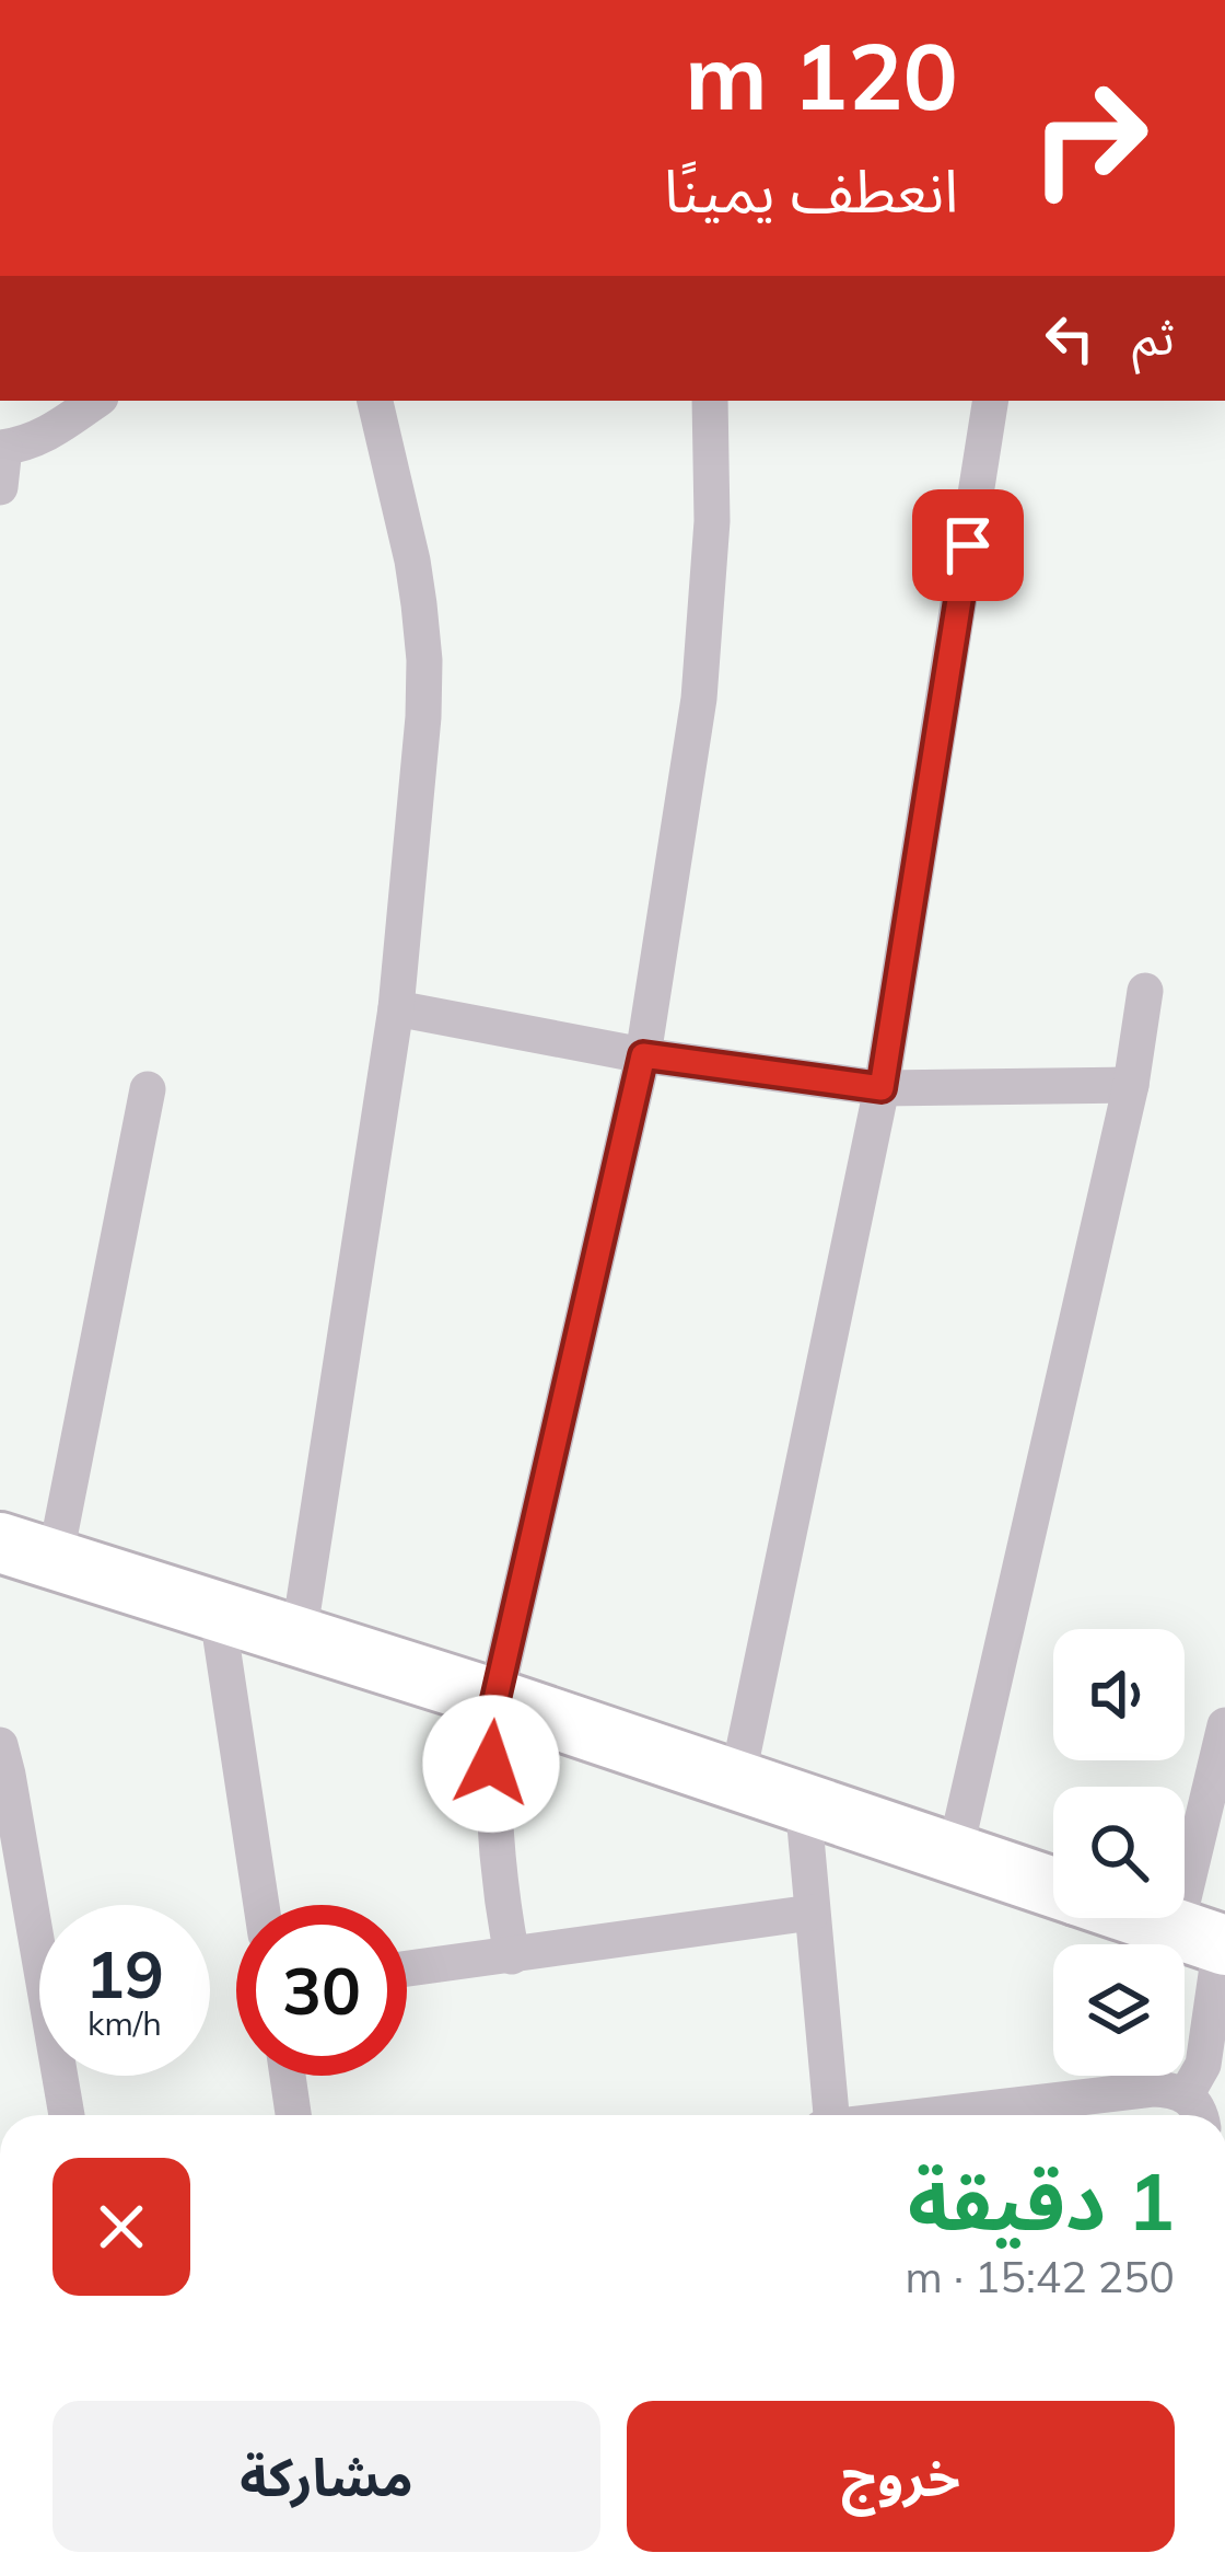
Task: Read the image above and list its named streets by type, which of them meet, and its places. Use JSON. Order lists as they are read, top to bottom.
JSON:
{
  "page": {
    "turn": ["120 m", "انعطف يمينًا"],
    "then": "ثم",
    "speed": "19 km/h",
    "limit": "30",
    "heading": ["1 دقيقة", "250 m · 15:42"],
    "buttons": ["خروج", "مشاركة"]
  }
}
